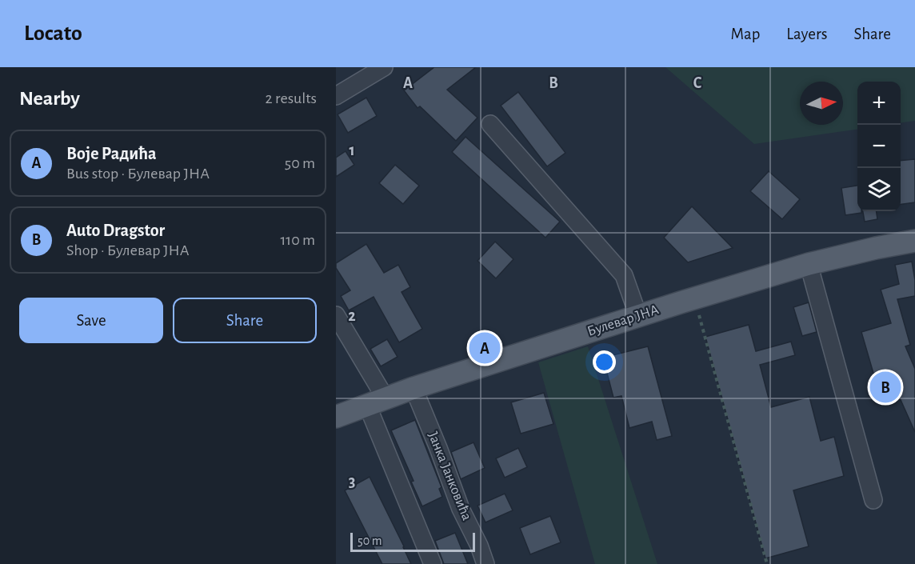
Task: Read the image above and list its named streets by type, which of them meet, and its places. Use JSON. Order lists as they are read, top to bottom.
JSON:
{
  "streets": {
    "main road": ["Булевар ЈНА"],
    "street": ["Јанка Јанковића"]
  },
  "crossings": [
    ["Булевар ЈНА", "Јанка Јанковића"]
  ],
  "scale_bar": "50 m",
  "north": "right",
  "page": {
    "header": "Locato",
    "nav": ["Map", "Layers", "Share"],
    "heading": ["Nearby", "2 results"],
    "map_buttons": ["+", "−"],
    "list": [
      {
        "mark": "A",
        "name": "Воје Радића",
        "note": "Bus stop · Булевар ЈНА",
        "value": "50 m"
      },
      {
        "mark": "B",
        "name": "Auto Dragstor",
        "note": "Shop · Булевар ЈНА",
        "value": "110 m"
      }
    ],
    "buttons": ["Save", "Share"],
    "pins": ["A", "B"],
    "scale": "50 m"
  },
  "grid": {
    "columns": ["A", "B", "C"],
    "rows": ["1", "2", "3"]
  }
}
